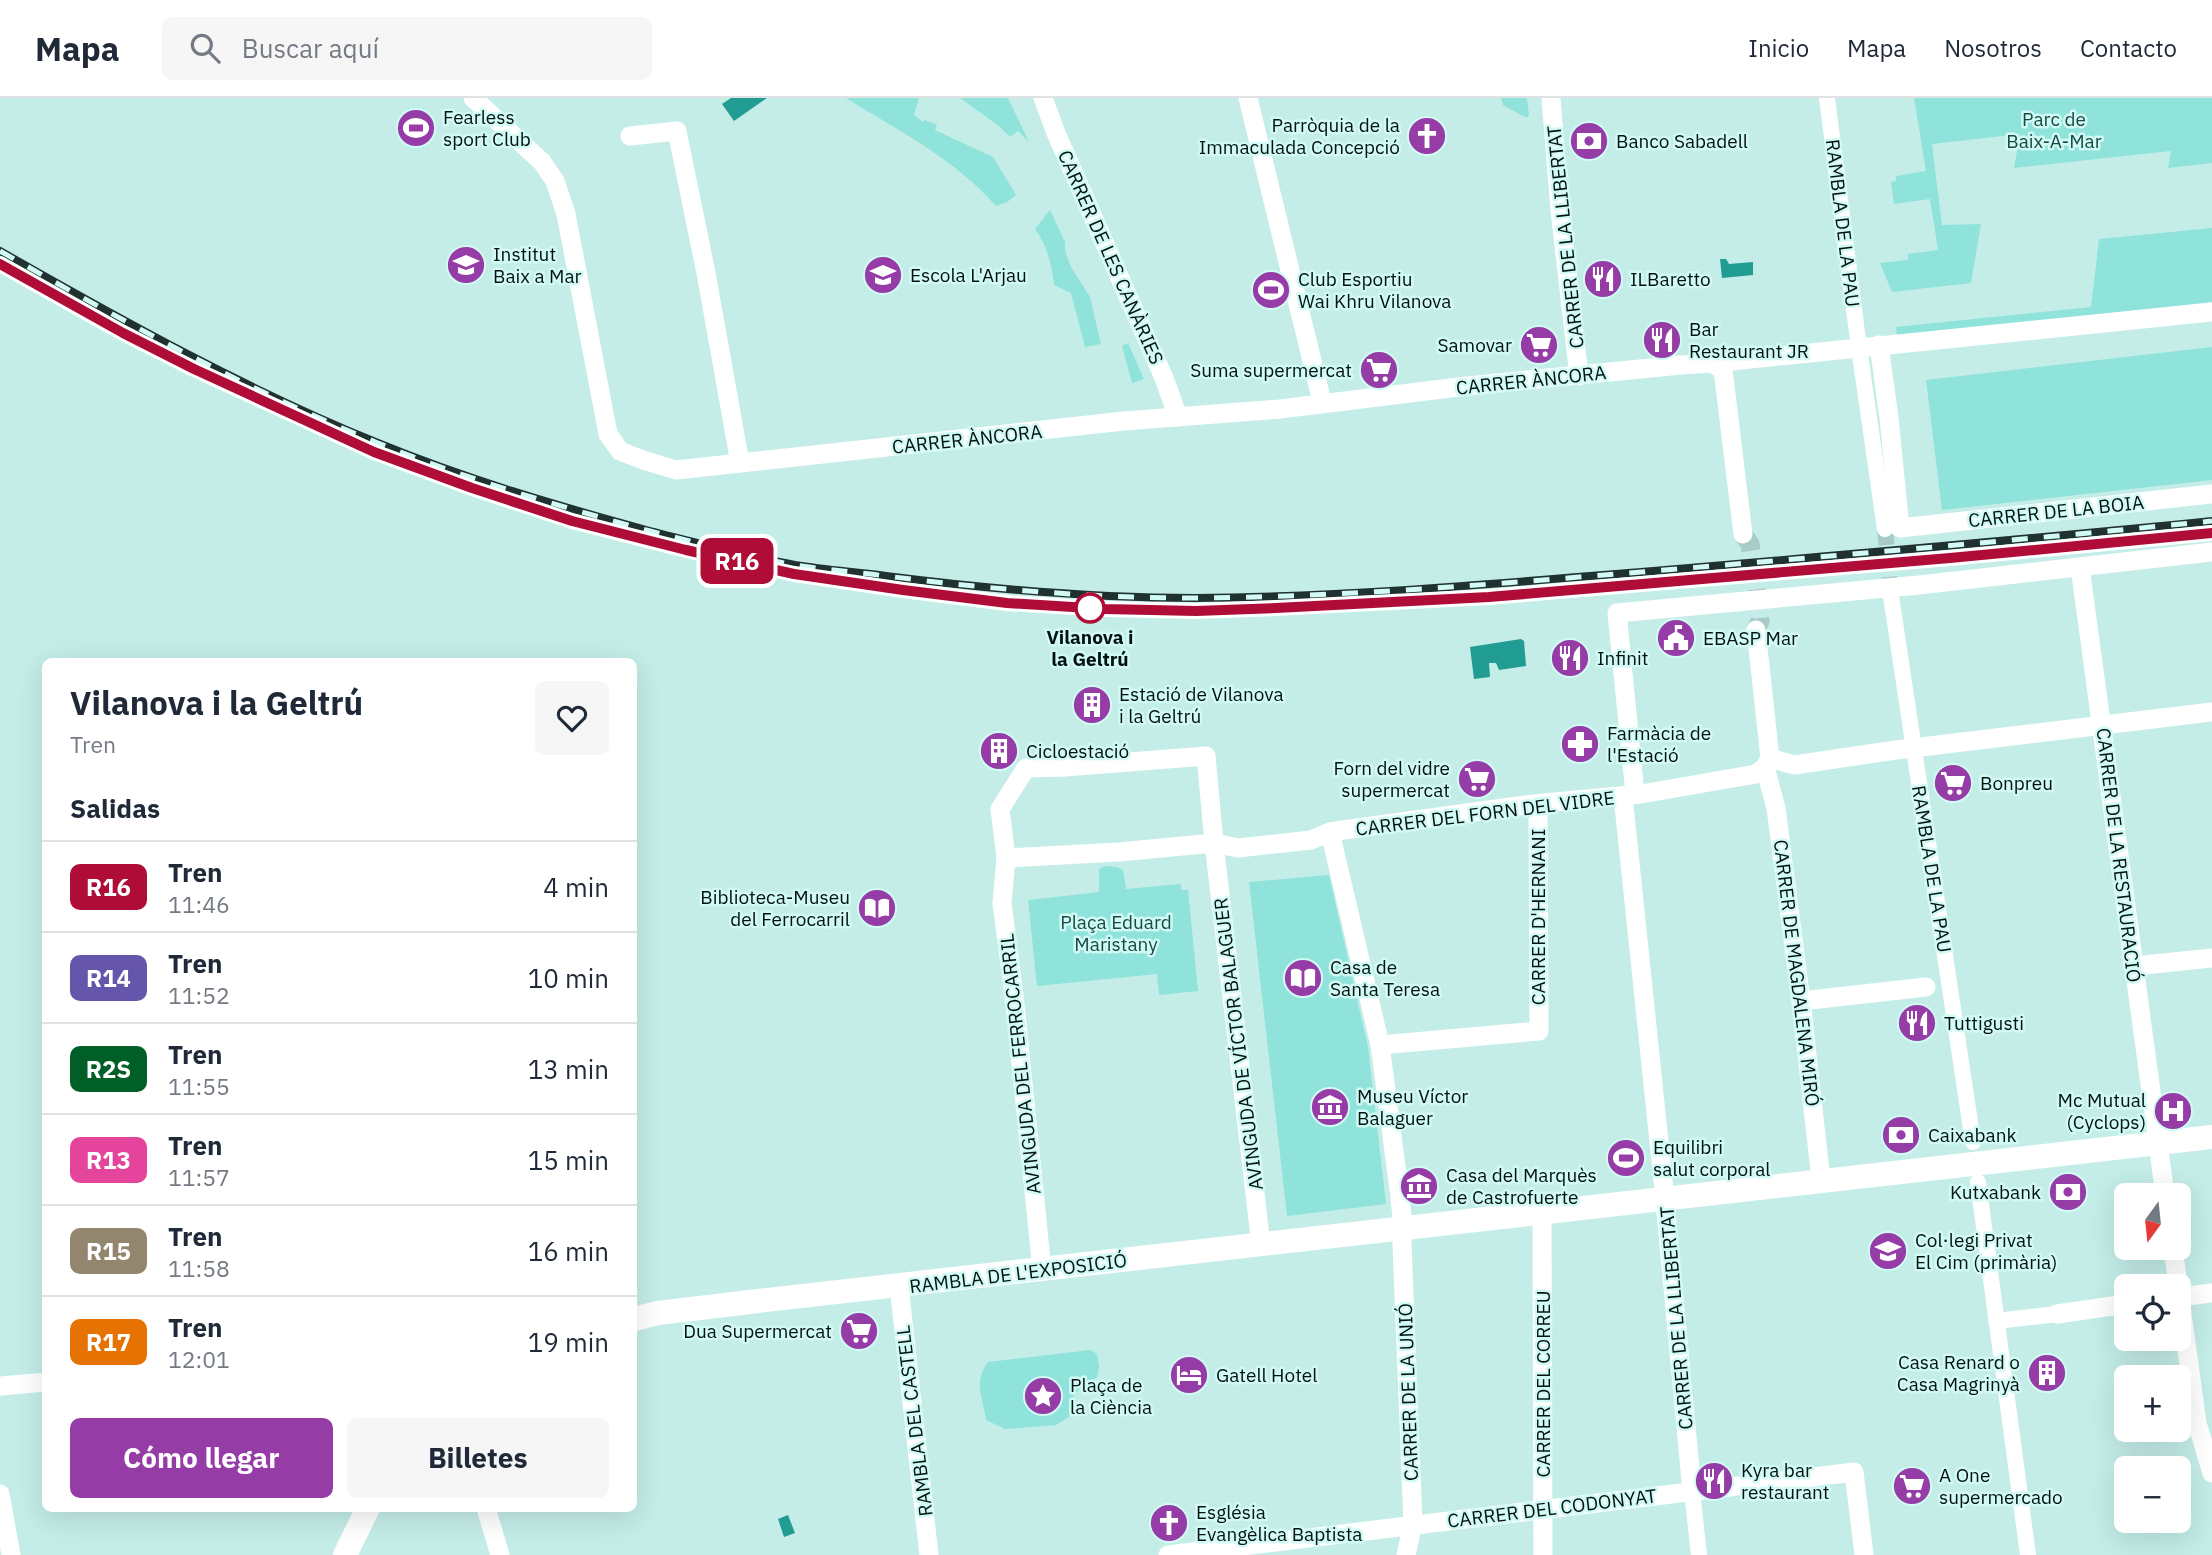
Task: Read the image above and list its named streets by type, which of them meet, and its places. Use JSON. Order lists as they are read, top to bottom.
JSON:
{
  "streets": {
    "street": [
      "RAMBLA DE LA PAU",
      "CARRER DE LA LLIBERTAT",
      "CARRER DE LES CANÀRIES",
      "CARRER ÀNCORA",
      "CARRER DE LA BOIA",
      "CARRER DEL FORN DEL VIDRE",
      "CARRER DE LA RESTAURACIÓ",
      "CARRER D'HERNANI",
      "CARRER DE MAGDALENA MIRÓ",
      "AVINGUDA DE VÍCTOR BALAGUER",
      "AVINGUDA DEL FERROCARRIL",
      "RAMBLA DE L'EXPOSICIÓ",
      "CARRER DEL CORREU",
      "CARRER DE LA UNIÓ",
      "RAMBLA DEL CASTELL",
      "CARRER DEL CODONYAT"
    ]
  },
  "crossings": [
    ["RAMBLA DE LA PAU", "CARRER ÀNCORA"],
    ["RAMBLA DE LA PAU", "CARRER DE LA BOIA"],
    ["RAMBLA DE LA PAU", "CARRER DEL FORN DEL VIDRE"],
    ["RAMBLA DE LA PAU", "RAMBLA DE L'EXPOSICIÓ"],
    ["CARRER DE LA LLIBERTAT", "CARRER ÀNCORA"],
    ["CARRER DE LA LLIBERTAT", "CARRER DEL FORN DEL VIDRE"],
    ["CARRER DE LA LLIBERTAT", "CARRER DE LA RESTAURACIÓ"],
    ["CARRER DE LA LLIBERTAT", "RAMBLA DE L'EXPOSICIÓ"],
    ["CARRER DE LA LLIBERTAT", "CARRER DEL CODONYAT"],
    ["CARRER DE LES CANÀRIES", "CARRER ÀNCORA"],
    ["CARRER DEL FORN DEL VIDRE", "CARRER DE LA RESTAURACIÓ"],
    ["CARRER DEL FORN DEL VIDRE", "CARRER D'HERNANI"],
    ["CARRER DEL FORN DEL VIDRE", "CARRER DE MAGDALENA MIRÓ"],
    ["CARRER DEL FORN DEL VIDRE", "AVINGUDA DE VÍCTOR BALAGUER"],
    ["CARRER DEL FORN DEL VIDRE", "CARRER DE LA UNIÓ"],
    ["CARRER DE LA RESTAURACIÓ", "RAMBLA DE L'EXPOSICIÓ"],
    ["CARRER D'HERNANI", "CARRER DE LA UNIÓ"],
    ["CARRER DE MAGDALENA MIRÓ", "RAMBLA DE L'EXPOSICIÓ"],
    ["AVINGUDA DE VÍCTOR BALAGUER", "RAMBLA DE L'EXPOSICIÓ"],
    ["AVINGUDA DEL FERROCARRIL", "RAMBLA DE L'EXPOSICIÓ"],
    ["RAMBLA DE L'EXPOSICIÓ", "CARRER DEL CORREU"],
    ["RAMBLA DE L'EXPOSICIÓ", "CARRER DE LA UNIÓ"],
    ["RAMBLA DE L'EXPOSICIÓ", "RAMBLA DEL CASTELL"],
    ["CARRER DEL CORREU", "CARRER DEL CODONYAT"],
    ["CARRER DE LA UNIÓ", "CARRER DEL CODONYAT"]
  ],
  "parks": ["Parc de Baix-A-Mar", "Plaça Eduard Maristany"],
  "places": {
    "sports": ["Fearless sport Club", "Club Esportiu Wai Khru Vilanova", "Equilibri salut corporal"],
    "church": ["Parròquia de la Immaculada Concepció", "Església Evangèlica Baptista"],
    "bank": ["Banco Sabadell", "Caixabank", "Kutxabank"],
    "school or university": ["Institut Baix a Mar", "Escola L'Arjau", "Col·legi Privat El Cim (primària)"],
    "restaurant": [
      "ILBaretto",
      "Bar Restaurant JR",
      "Infinit",
      "Tuttigusti",
      "Kyra bar restaurant"
    ],
    "supermarket": [
      "Samovar",
      "Suma supermercat",
      "Forn del vidre supermercat",
      "Bonpreu",
      "Dua Supermercat",
      "A One supermercado"
    ],
    "other": ["Vilanova i la Geltrú"],
    "public building": ["EBASP Mar"],
    "building": ["Estació de Vilanova i la Geltrú", "Cicloestació", "Casa Renard o Casa Magrinyà"],
    "pharmacy": ["Farmàcia de l'Estació"],
    "library": ["Biblioteca-Museu del Ferrocarril", "Casa de Santa Teresa"],
    "museum": ["Museu Víctor Balaguer", "Casa del Marquès de Castrofuerte"],
    "hospital": ["Mc Mutual (Cyclops)"],
    "hotel": ["Gatell Hotel"],
    "place": ["Plaça de la Ciència"]
  },
  "north": "bottom",
  "page": {
    "header": "Mapa",
    "search": "Buscar aquí",
    "nav": [
      "Inicio",
      "Mapa",
      "Nosotros",
      "Contacto"
    ],
    "on_map": "R16",
    "heading": [
      ["Vilanova i la Geltrú", "Tren"],
      "Salidas"
    ],
    "list": [
      {
        "mark": "R16",
        "name": "Tren",
        "note": "11:46",
        "value": "4 min"
      },
      {
        "mark": "R14",
        "name": "Tren",
        "note": "11:52",
        "value": "10 min"
      },
      {
        "mark": "R2S",
        "name": "Tren",
        "note": "11:55",
        "value": "13 min"
      },
      {
        "mark": "R13",
        "name": "Tren",
        "note": "11:57",
        "value": "15 min"
      },
      {
        "mark": "R15",
        "name": "Tren",
        "note": "11:58",
        "value": "16 min"
      },
      {
        "mark": "R17",
        "name": "Tren",
        "note": "12:01",
        "value": "19 min"
      }
    ],
    "map_buttons": ["+", "−"],
    "buttons": ["Cómo llegar", "Billetes"]
  }
}
